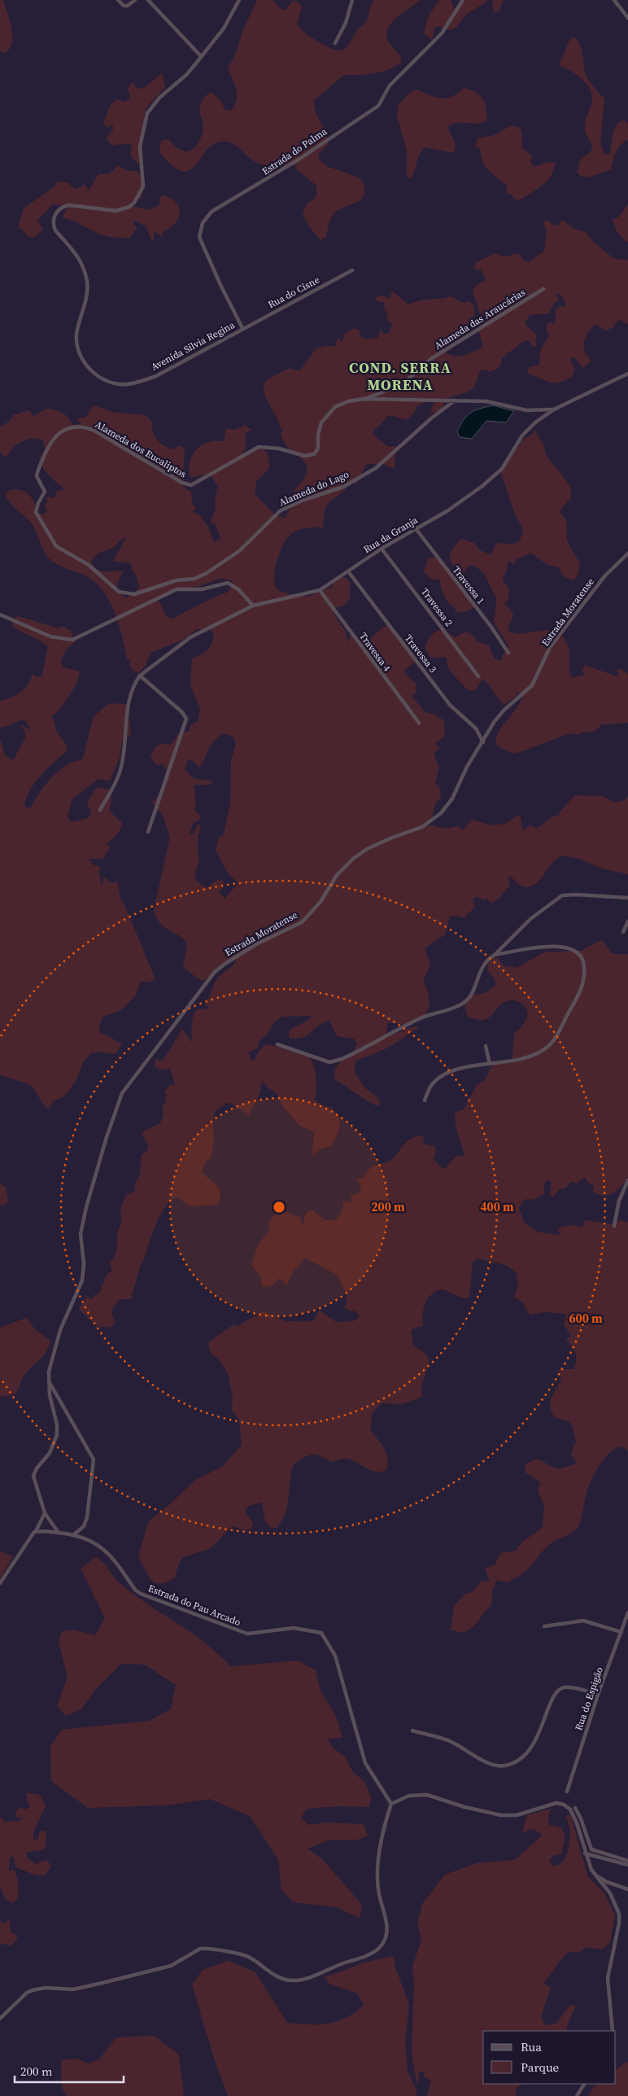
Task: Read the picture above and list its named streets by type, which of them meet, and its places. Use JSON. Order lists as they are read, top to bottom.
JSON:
{
  "streets": {
    "street": [
      "Estrada do Palma",
      "Rua do Cisne",
      "Alameda das Araucárias",
      "Avenida Silvia Regina",
      "Alameda dos Eucaliptos",
      "Alameda do Lago",
      "Rua da Granja",
      "Travessa 1",
      "Travessa 2",
      "Estrada Moratense",
      "Travessa 4",
      "Travessa 3",
      "Estrada do Pau Arcado",
      "Rua do Espigão"
    ]
  },
  "crossings": [
    ["Estrada do Palma", "Rua do Cisne"],
    ["Estrada do Palma", "Avenida Silvia Regina"],
    ["Rua do Cisne", "Avenida Silvia Regina"],
    ["Alameda das Araucárias", "Alameda dos Eucaliptos"],
    ["Alameda dos Eucaliptos", "Alameda do Lago"],
    ["Rua da Granja", "Travessa 1"],
    ["Rua da Granja", "Travessa 2"],
    ["Rua da Granja", "Travessa 4"],
    ["Rua da Granja", "Travessa 3"],
    ["Estrada Moratense", "Travessa 3"]
  ],
  "districts": ["COND. SERRA MORENA"],
  "legend": ["Rua", "Parque"],
  "scale_bar": "200 m",
  "rings": ["200 m", "400 m", "600 m"]
}
